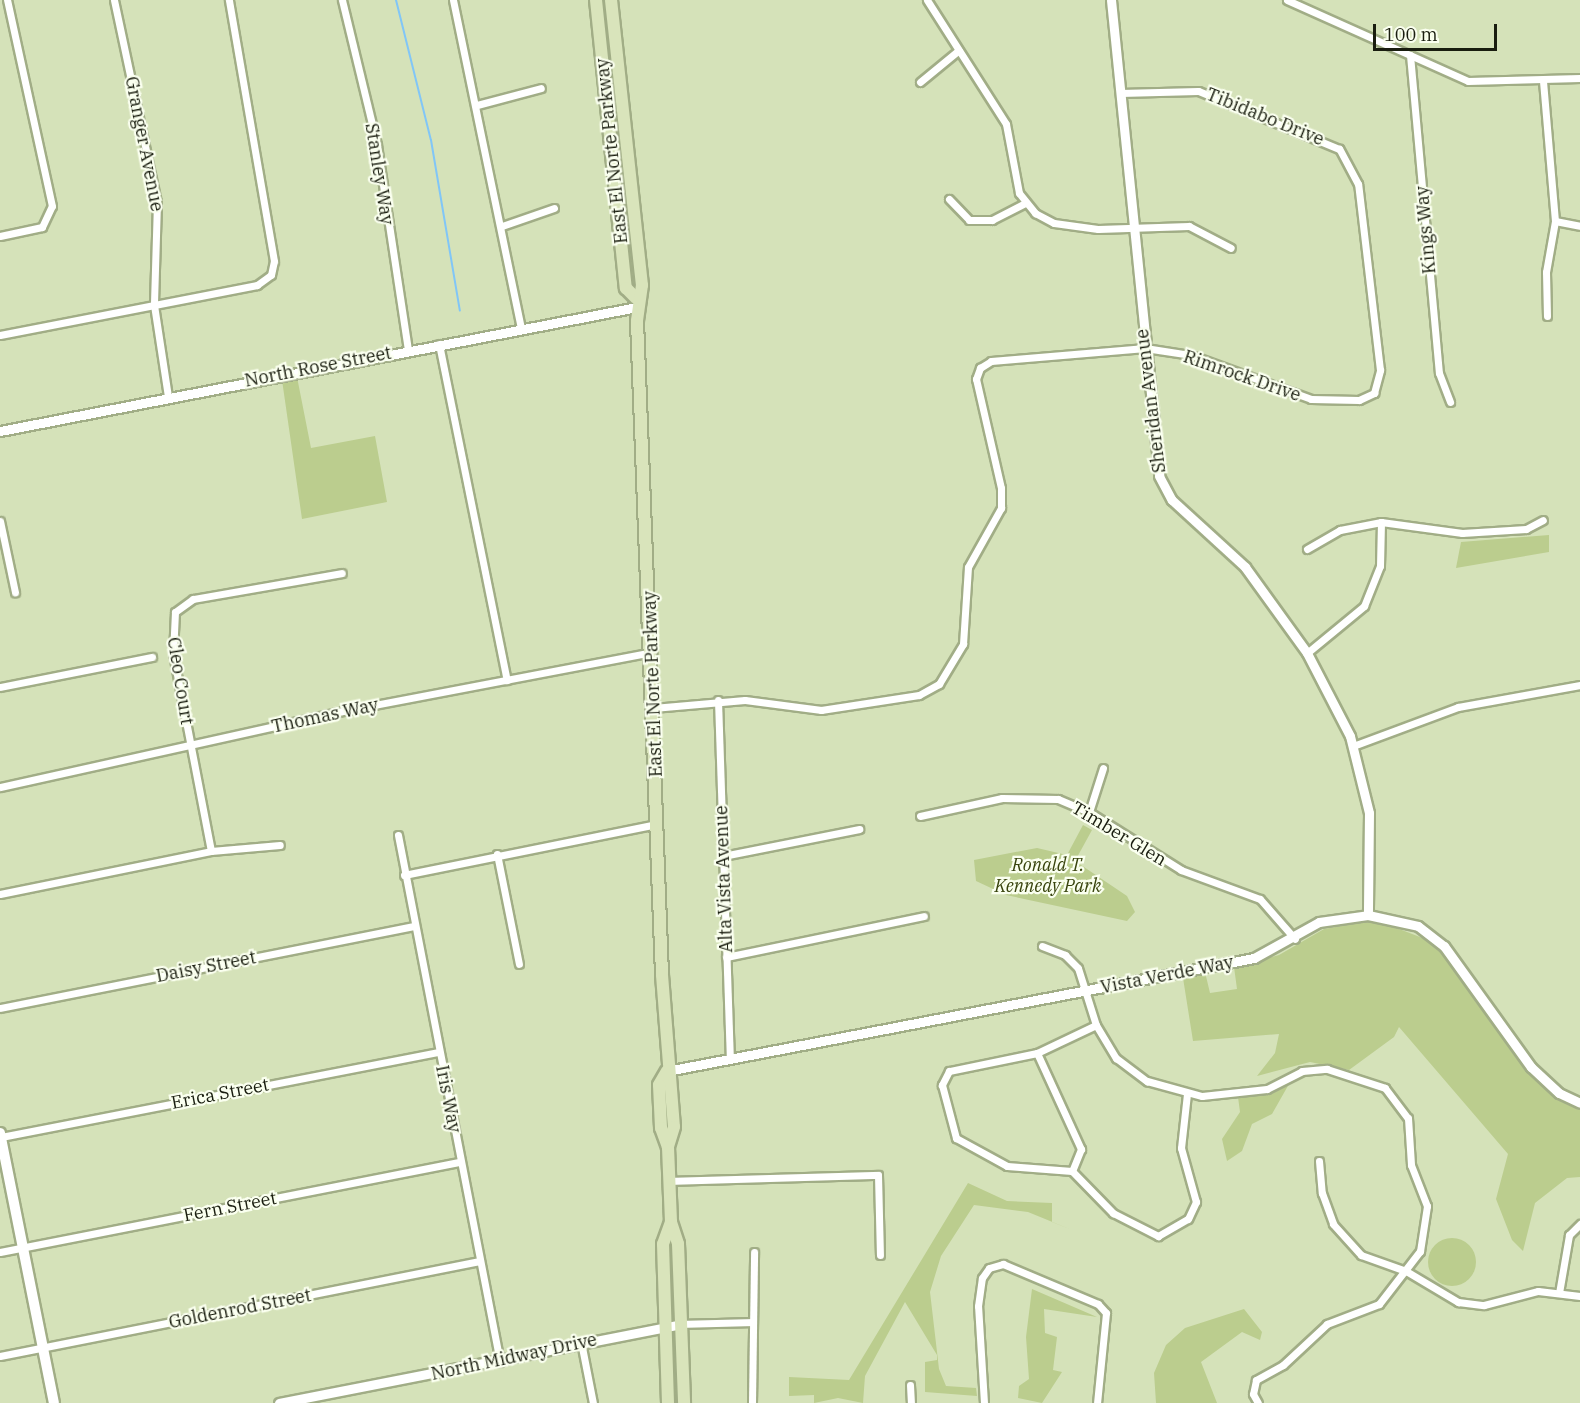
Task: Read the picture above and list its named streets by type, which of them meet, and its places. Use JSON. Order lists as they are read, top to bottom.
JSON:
{
  "streets": {
    "main road": ["East El Norte Parkway"],
    "street": [
      "Tibidabo Drive",
      "Granger Avenue",
      "Stanley Way",
      "Kings Way",
      "North Rose Street",
      "Rimrock Drive",
      "Sheridan Avenue",
      "Cleo Court",
      "Thomas Way",
      "Timber Glen",
      "Alta Vista Avenue",
      "Daisy Street",
      "Vista Verde Way",
      "Erica Street",
      "Iris Way",
      "Fern Street",
      "Goldenrod Street",
      "North Midway Drive"
    ]
  },
  "crossings": [
    ["Tibidabo Drive", "Rimrock Drive"],
    ["Tibidabo Drive", "Sheridan Avenue"],
    ["Granger Avenue", "North Rose Street"],
    ["East El Norte Parkway", "North Rose Street"],
    ["East El Norte Parkway", "Rimrock Drive"],
    ["East El Norte Parkway", "Thomas Way"],
    ["East El Norte Parkway", "Vista Verde Way"],
    ["East El Norte Parkway", "North Midway Drive"],
    ["Stanley Way", "North Rose Street"],
    ["Rimrock Drive", "Sheridan Avenue"],
    ["Rimrock Drive", "Alta Vista Avenue"],
    ["Sheridan Avenue", "Vista Verde Way"],
    ["Cleo Court", "Thomas Way"],
    ["Timber Glen", "Vista Verde Way"],
    ["Alta Vista Avenue", "Vista Verde Way"],
    ["Daisy Street", "Iris Way"],
    ["Erica Street", "Iris Way"],
    ["Iris Way", "Fern Street"],
    ["Iris Way", "Goldenrod Street"],
    ["Iris Way", "North Midway Drive"]
  ],
  "parks": ["Ronald T. Kennedy Park"],
  "scale_bar": "100 m"
}
